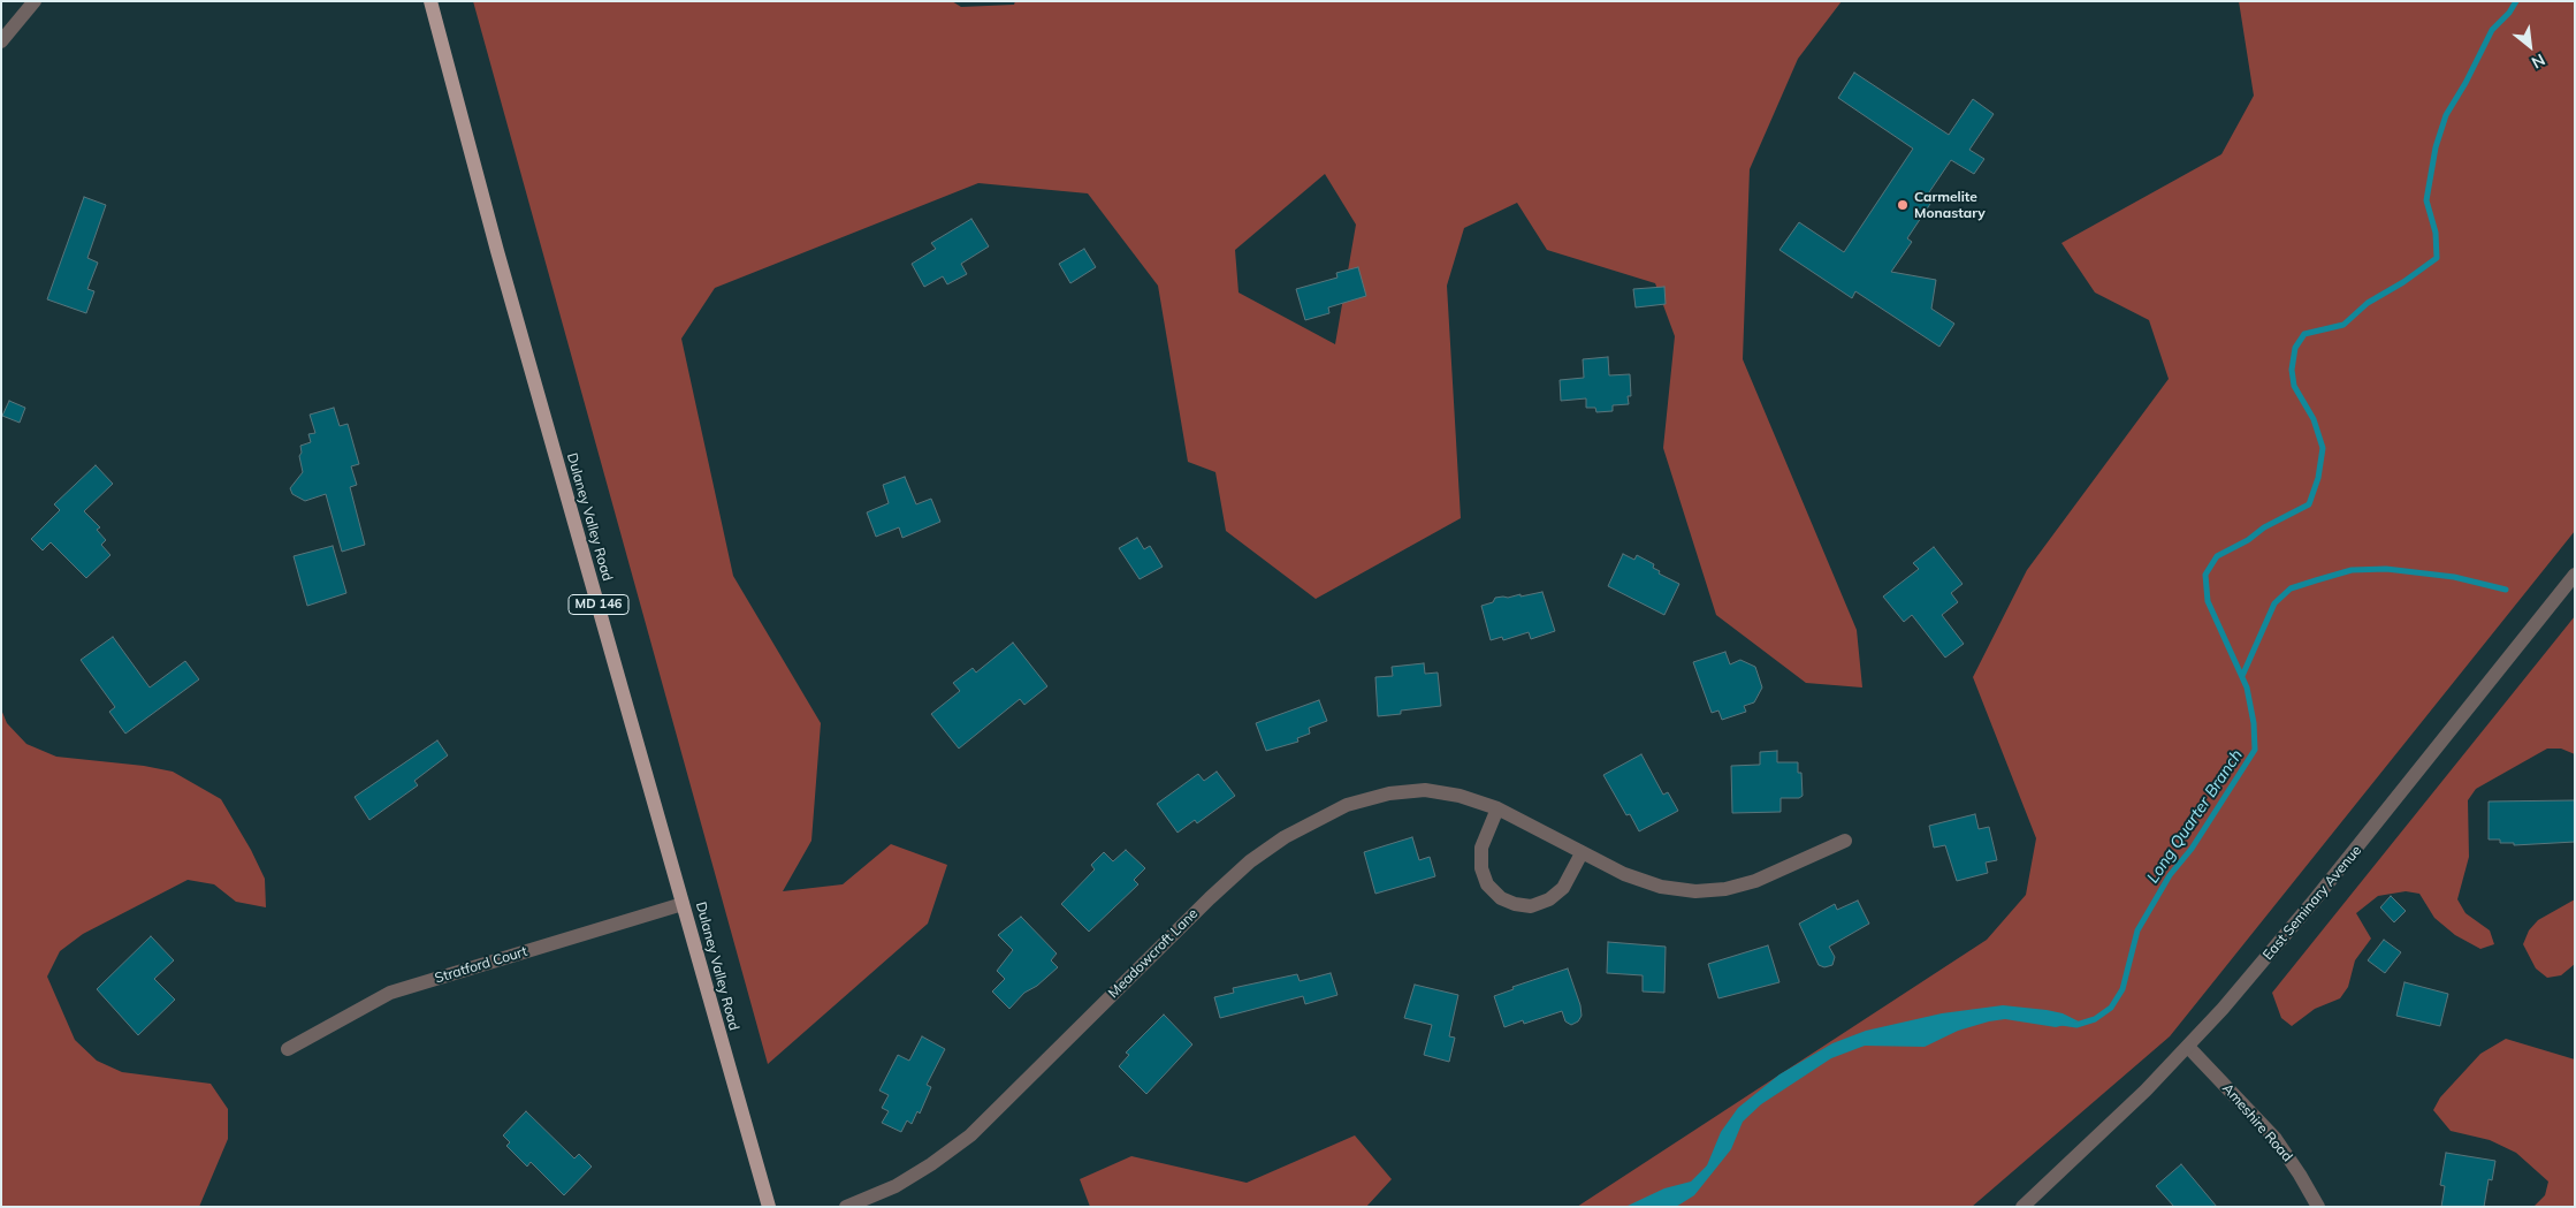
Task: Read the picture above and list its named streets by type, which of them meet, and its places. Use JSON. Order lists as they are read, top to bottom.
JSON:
{
  "streets": {
    "main road": ["Dulaney Valley Road", "MD 146"],
    "street": [
      "East Seminary Avenue",
      "Meadowcroft Lane",
      "Stratford Court",
      "Ameshire Road"
    ]
  },
  "crossings": [
    ["Dulaney Valley Road", "Stratford Court"],
    ["East Seminary Avenue", "Ameshire Road"]
  ],
  "water": ["Long Quarter Branch"],
  "places": ["Carmelite Monastary"],
  "north": "bottom right"
}
